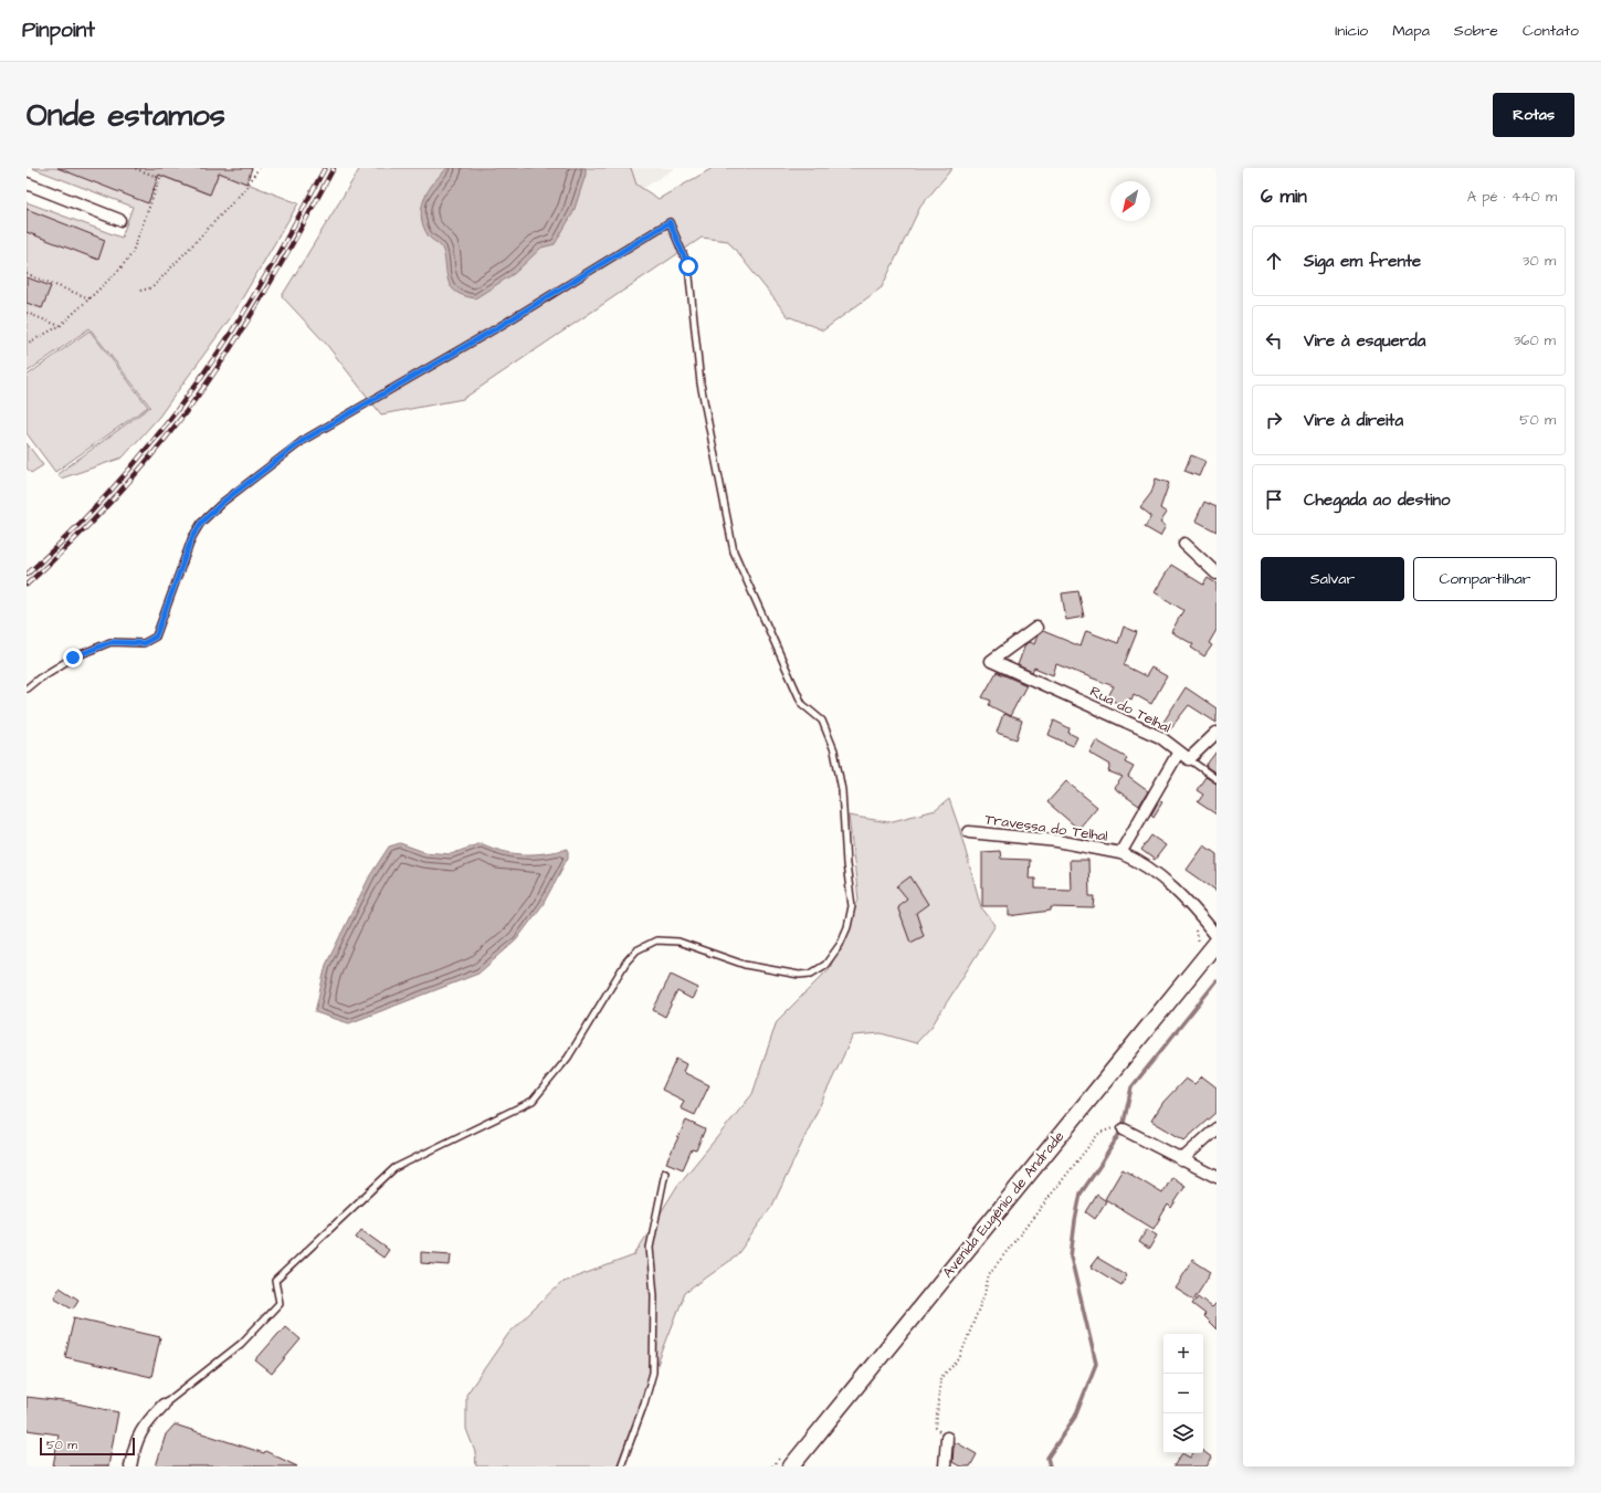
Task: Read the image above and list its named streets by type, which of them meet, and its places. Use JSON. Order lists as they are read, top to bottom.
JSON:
{
  "streets": {
    "main road": ["Avenida Eugénio de Andrade"],
    "street": ["Rua do Telhal", "Travessa do Telhal"]
  },
  "crossings": [
    ["Rua do Telhal", "Travessa do Telhal"]
  ],
  "scale_bar": "50 m",
  "north": "bottom left",
  "page": {
    "header": "Pinpoint",
    "nav": [
      "Início",
      "Mapa",
      "Sobre",
      "Contato"
    ],
    "buttons": [
      "Rotas",
      ["Salvar", "Compartilhar"]
    ],
    "title": "Onde estamos",
    "heading": ["6 min", "A pé · 440 m"],
    "list": [
      ["Siga em frente", "30 m"],
      ["Vire à esquerda", "360 m"],
      ["Vire à direita", "50 m"],
      "Chegada ao destino"
    ],
    "map_buttons": ["+", "−"],
    "scale": "50 m"
  }
}
